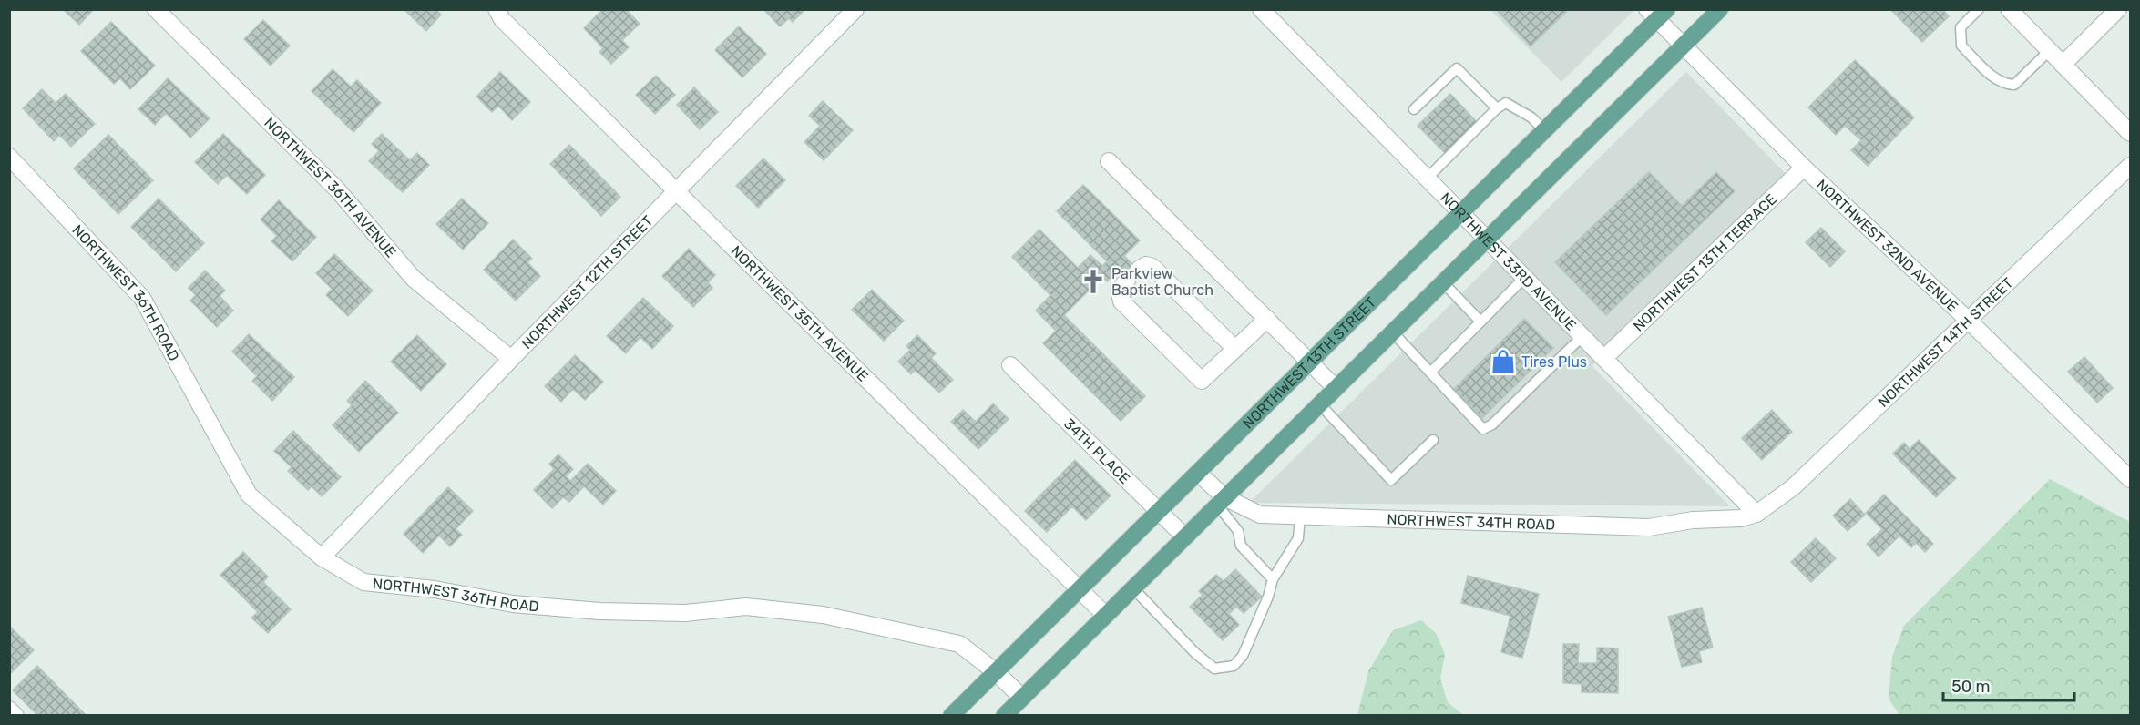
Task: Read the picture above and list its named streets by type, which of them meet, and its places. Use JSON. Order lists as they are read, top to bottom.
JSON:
{
  "streets": {
    "main road": ["NORTHWEST 13TH STREET"],
    "street": [
      "NORTHWEST 36TH AVENUE",
      "NORTHWEST 32ND AVENUE",
      "NORTHWEST 33RD AVENUE",
      "NORTHWEST 13TH TERRACE",
      "NORTHWEST 12TH STREET",
      "NORTHWEST 36TH ROAD",
      "NORTHWEST 35TH AVENUE",
      "NORTHWEST 14TH STREET",
      "34TH PLACE",
      "NORTHWEST 34TH ROAD"
    ]
  },
  "crossings": [
    ["NORTHWEST 36TH AVENUE", "NORTHWEST 12TH STREET"],
    ["NORTHWEST 32ND AVENUE", "NORTHWEST 13TH TERRACE"],
    ["NORTHWEST 32ND AVENUE", "NORTHWEST 14TH STREET"],
    ["NORTHWEST 32ND AVENUE", "NORTHWEST 13TH STREET"],
    ["NORTHWEST 33RD AVENUE", "NORTHWEST 13TH TERRACE"],
    ["NORTHWEST 33RD AVENUE", "NORTHWEST 14TH STREET"],
    ["NORTHWEST 33RD AVENUE", "NORTHWEST 13TH STREET"],
    ["NORTHWEST 33RD AVENUE", "NORTHWEST 34TH ROAD"],
    ["NORTHWEST 12TH STREET", "NORTHWEST 36TH ROAD"],
    ["NORTHWEST 12TH STREET", "NORTHWEST 35TH AVENUE"],
    ["NORTHWEST 36TH ROAD", "NORTHWEST 13TH STREET"],
    ["NORTHWEST 35TH AVENUE", "NORTHWEST 13TH STREET"],
    ["NORTHWEST 14TH STREET", "NORTHWEST 34TH ROAD"],
    ["NORTHWEST 13TH STREET", "34TH PLACE"],
    ["NORTHWEST 13TH STREET", "NORTHWEST 34TH ROAD"]
  ],
  "places": {
    "church": ["Parkview Baptist Church"],
    "shop": ["Tires Plus"]
  },
  "scale_bar": "50 m"
}
